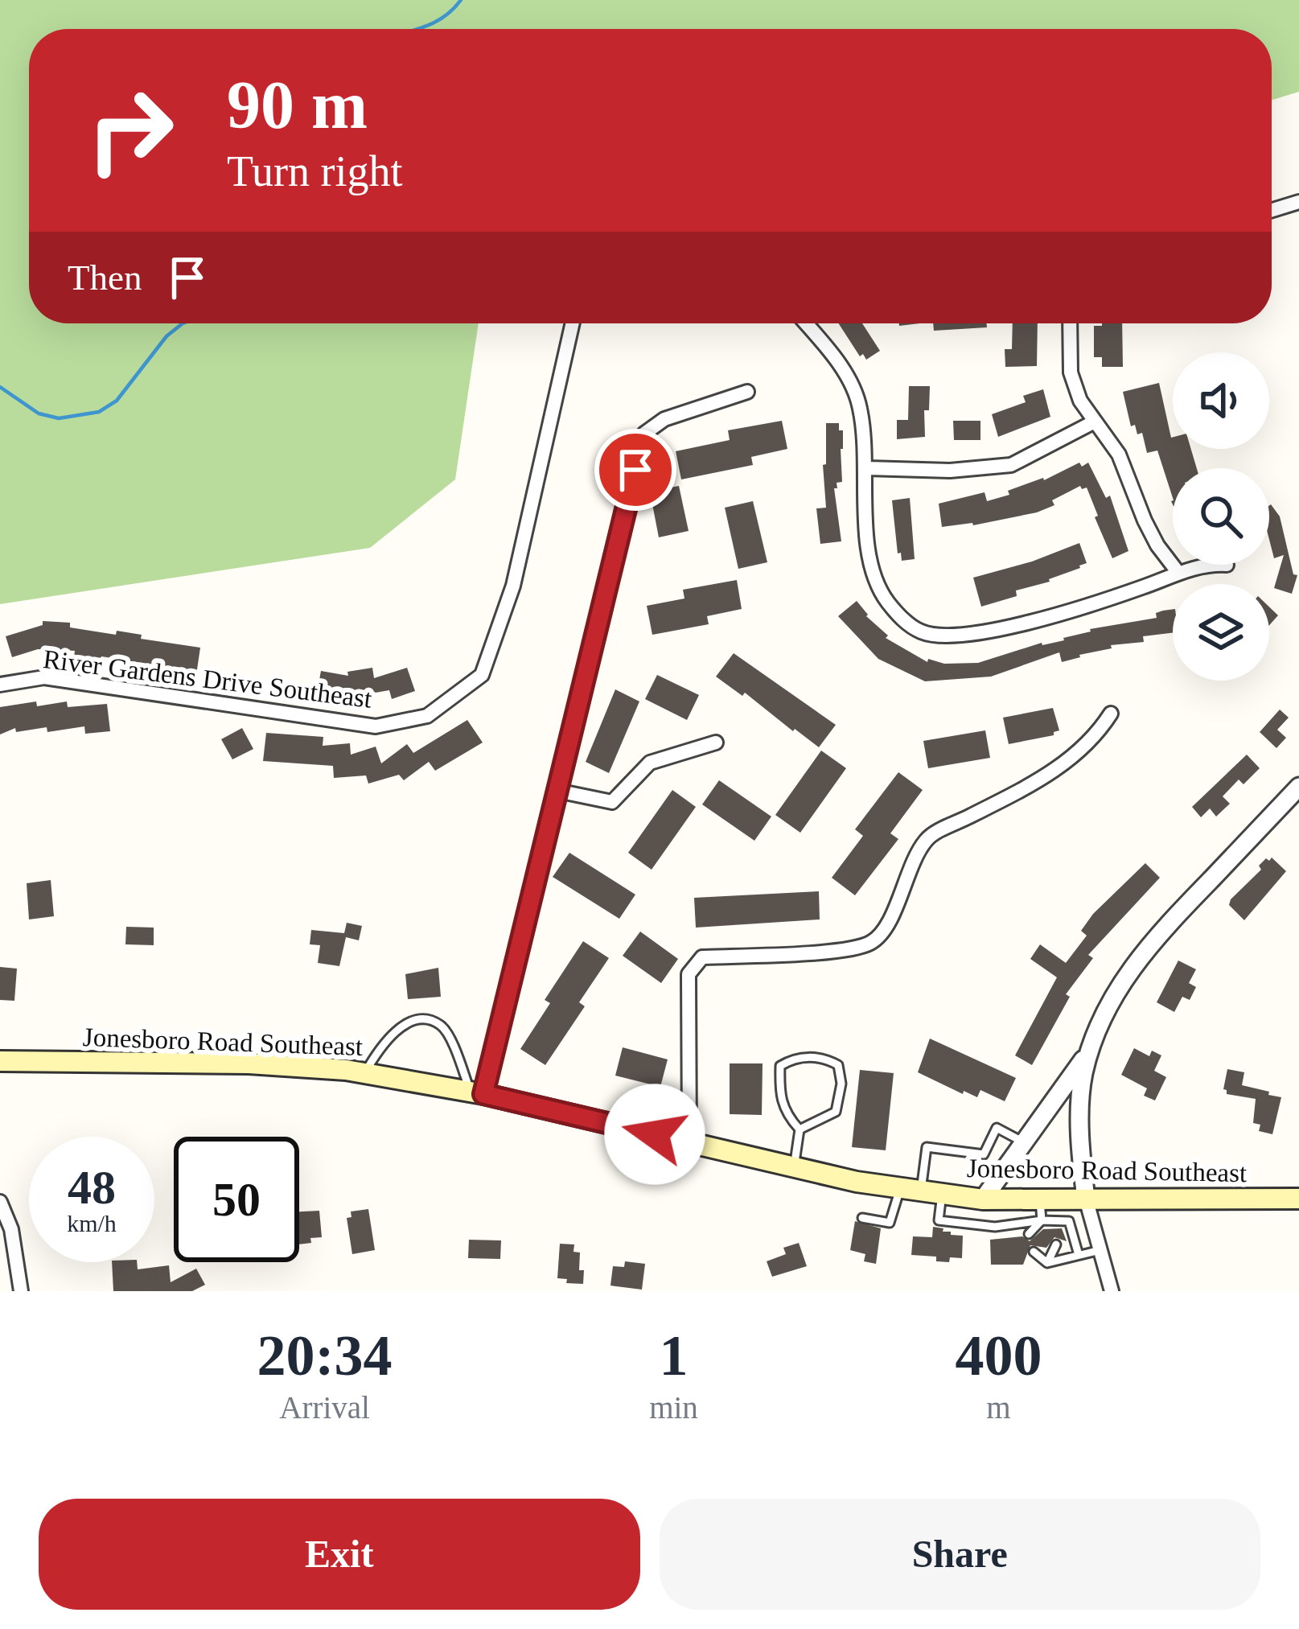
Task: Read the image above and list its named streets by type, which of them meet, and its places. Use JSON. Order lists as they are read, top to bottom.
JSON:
{
  "streets": {
    "main road": ["Jonesboro Road Southeast"],
    "street": ["River Gardens Drive Southeast"]
  },
  "page": {
    "turn": ["90 m", "Turn right"],
    "then": "Then",
    "speed": "48 km/h",
    "limit": "50",
    "eta": [
      "20:34",
      "Arrival",
      "1",
      "min",
      "400",
      "m"
    ],
    "buttons": ["Exit", "Share"]
  }
}
